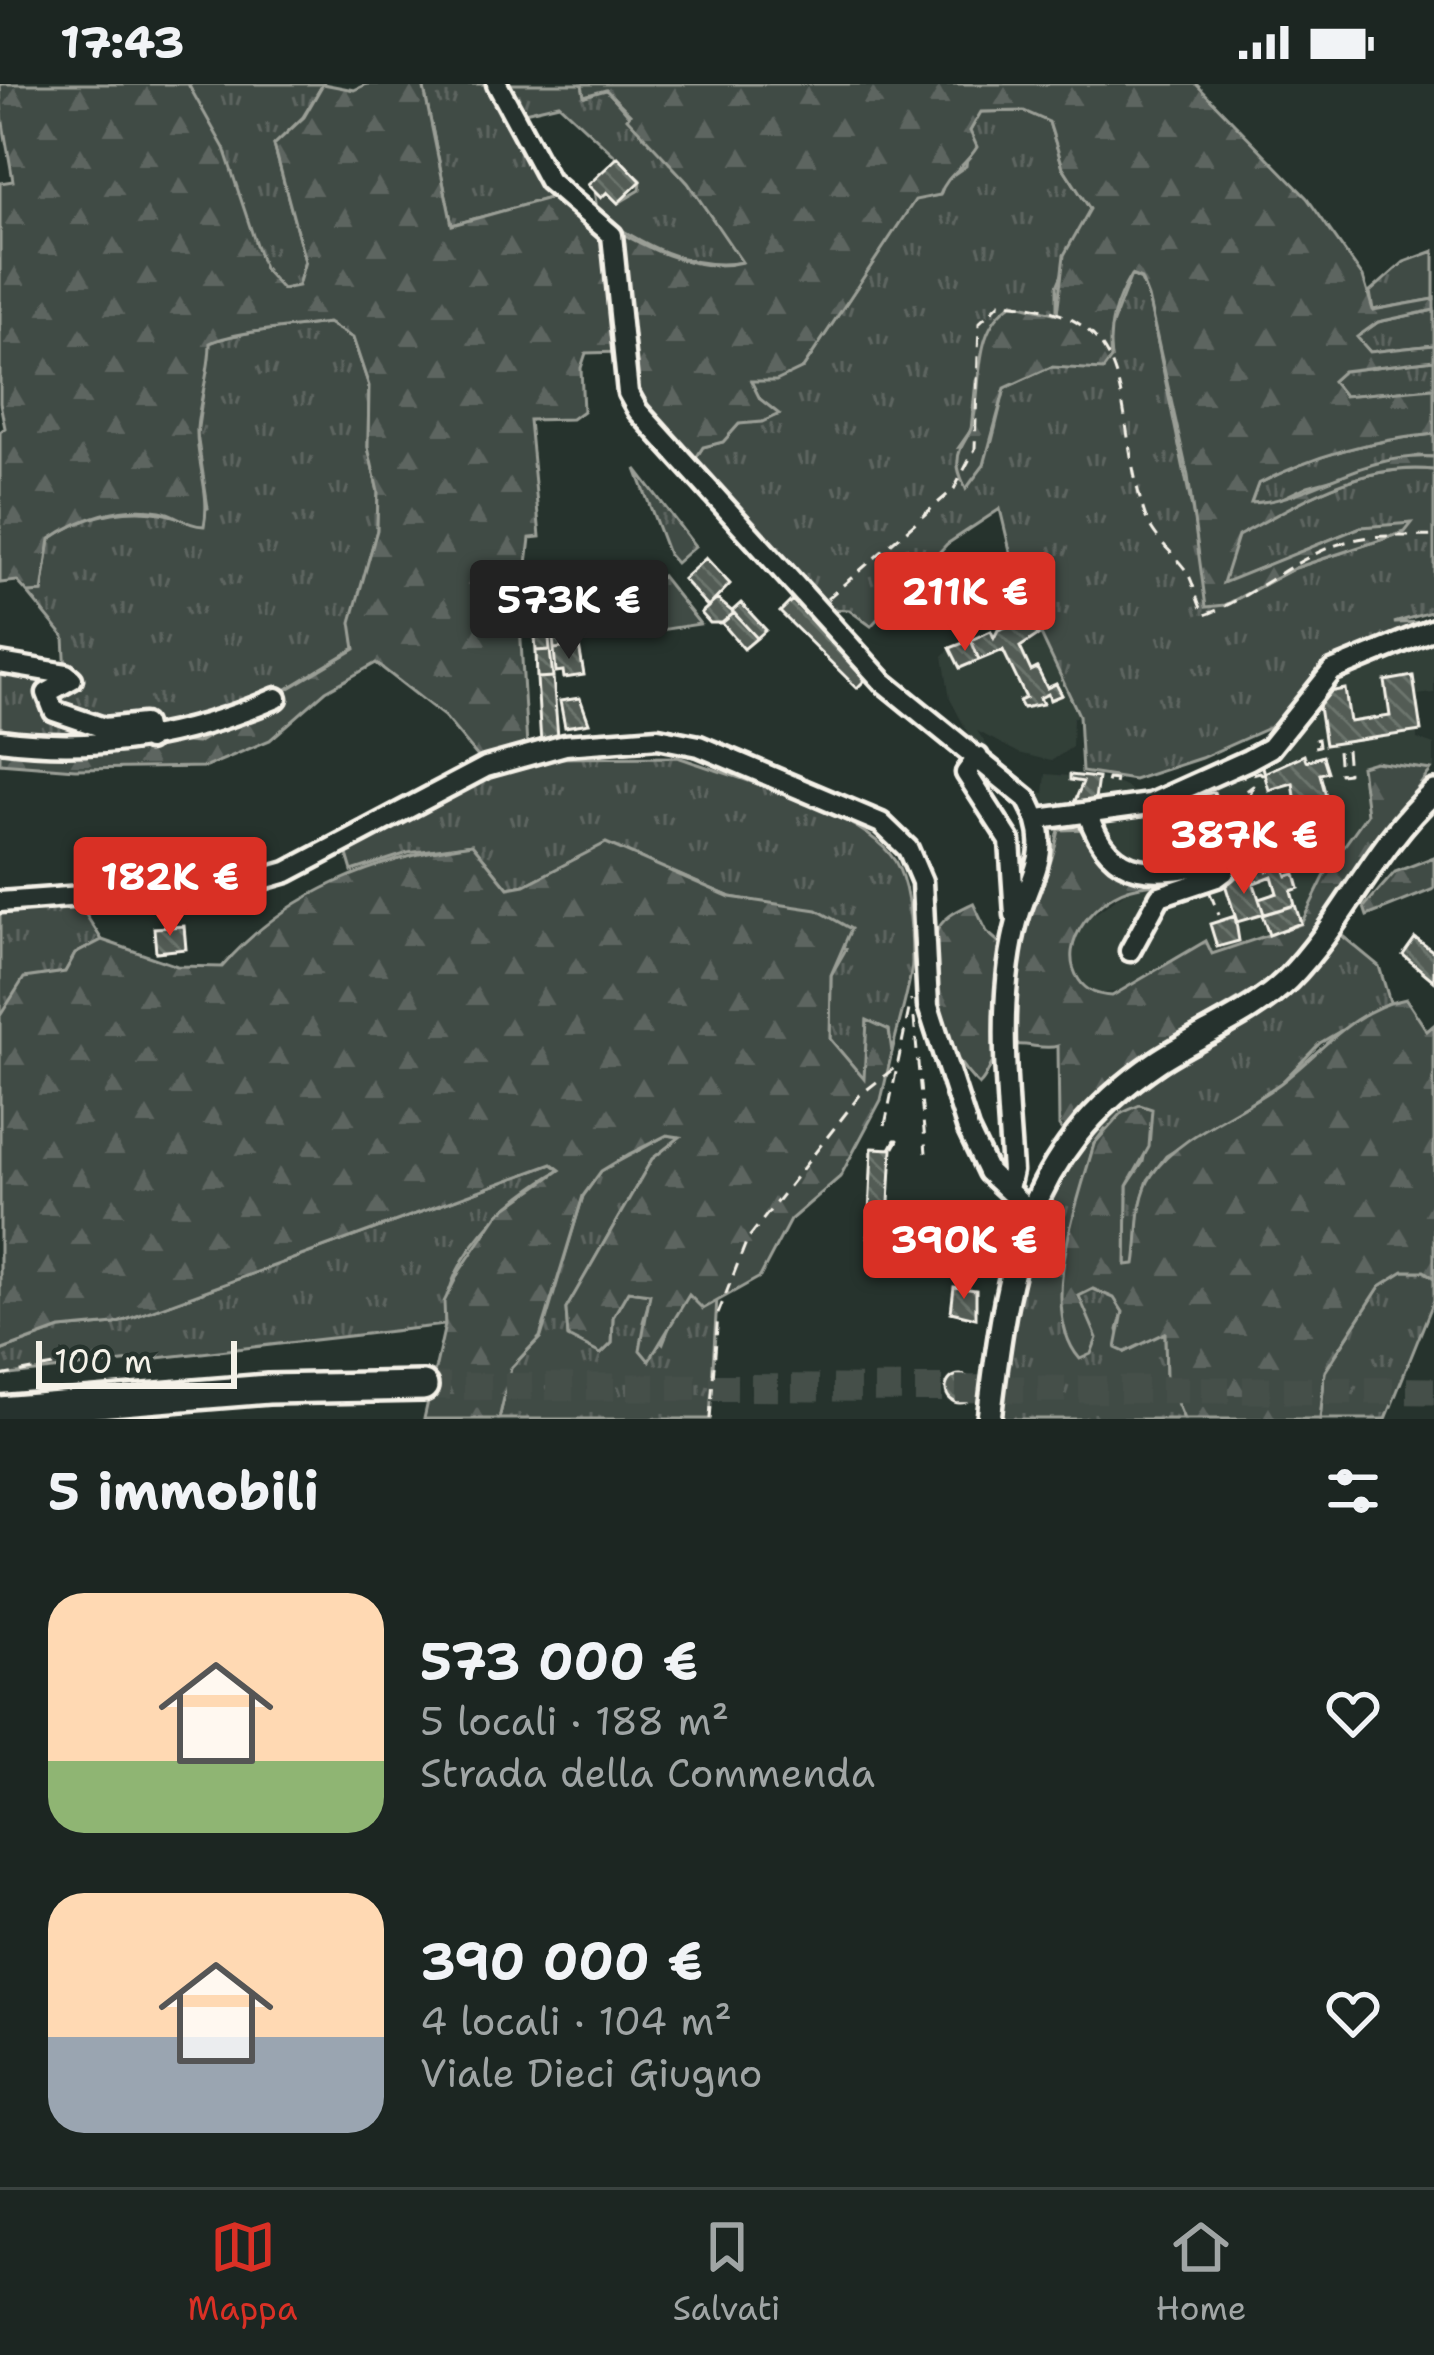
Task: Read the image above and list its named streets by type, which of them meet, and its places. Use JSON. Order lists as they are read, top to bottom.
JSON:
{
  "scale_bar": "100 m",
  "page": {
    "status": "17:43",
    "price": [
      "211K €",
      "573K €",
      "387K €",
      "182K €",
      "390K €"
    ],
    "scale": "100 m",
    "heading": "5 immobili",
    "list": [
      {
        "name": "573 000 €",
        "note": "5 locali · 188 m² · Strada della Commenda"
      },
      {
        "name": "390 000 €",
        "note": "4 locali · 104 m² · Viale Dieci Giugno"
      }
    ],
    "tabs": ["Mappa", "Salvati", "Home"]
  }
}
